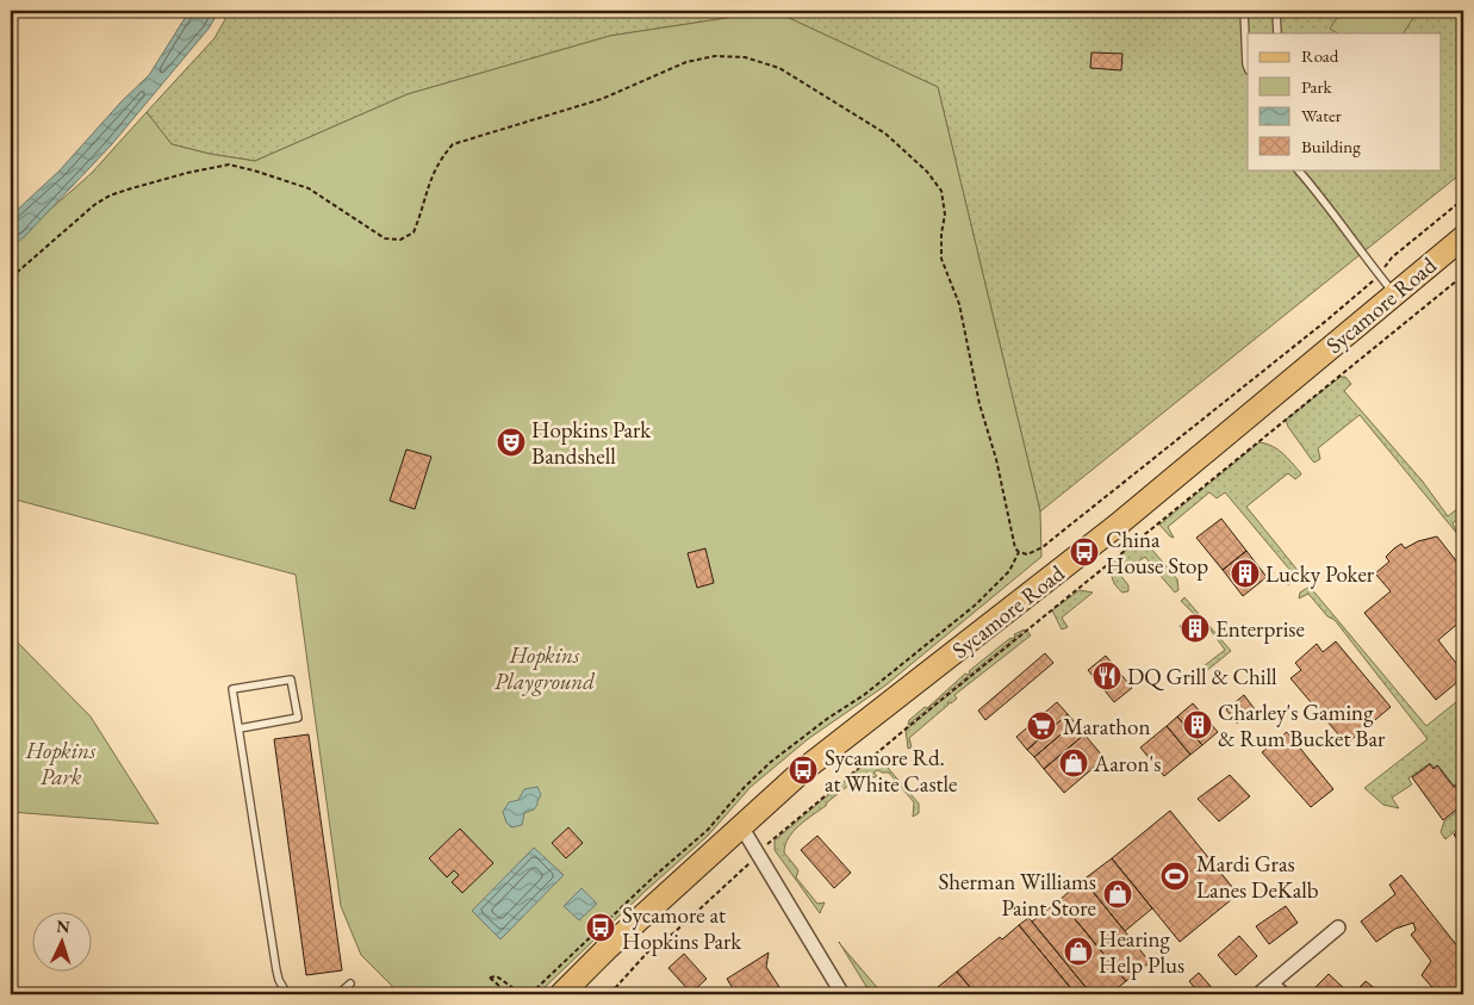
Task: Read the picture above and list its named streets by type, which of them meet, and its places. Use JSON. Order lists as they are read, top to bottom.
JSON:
{
  "streets": {
    "main road": ["Sycamore Road"]
  },
  "parks": ["Hopkins Playground", "Hopkins Park"],
  "places": {
    "theatre": ["Hopkins Park Bandshell"],
    "bus stop": ["China House Stop", "Sycamore Rd. at White Castle", "Sycamore at Hopkins Park"],
    "building": ["Lucky Poker", "Enterprise", "Charley's Gaming & Rum Bucket Bar"],
    "restaurant": ["DQ Grill & Chill"],
    "supermarket": ["Marathon"],
    "shop": ["Aaron's", "Sherman Williams Paint Store", "Hearing Help Plus"],
    "sports": ["Mardi Gras Lanes DeKalb"]
  },
  "legend": [
    "Road",
    "Park",
    "Water",
    "Building"
  ],
  "north": "top"
}
